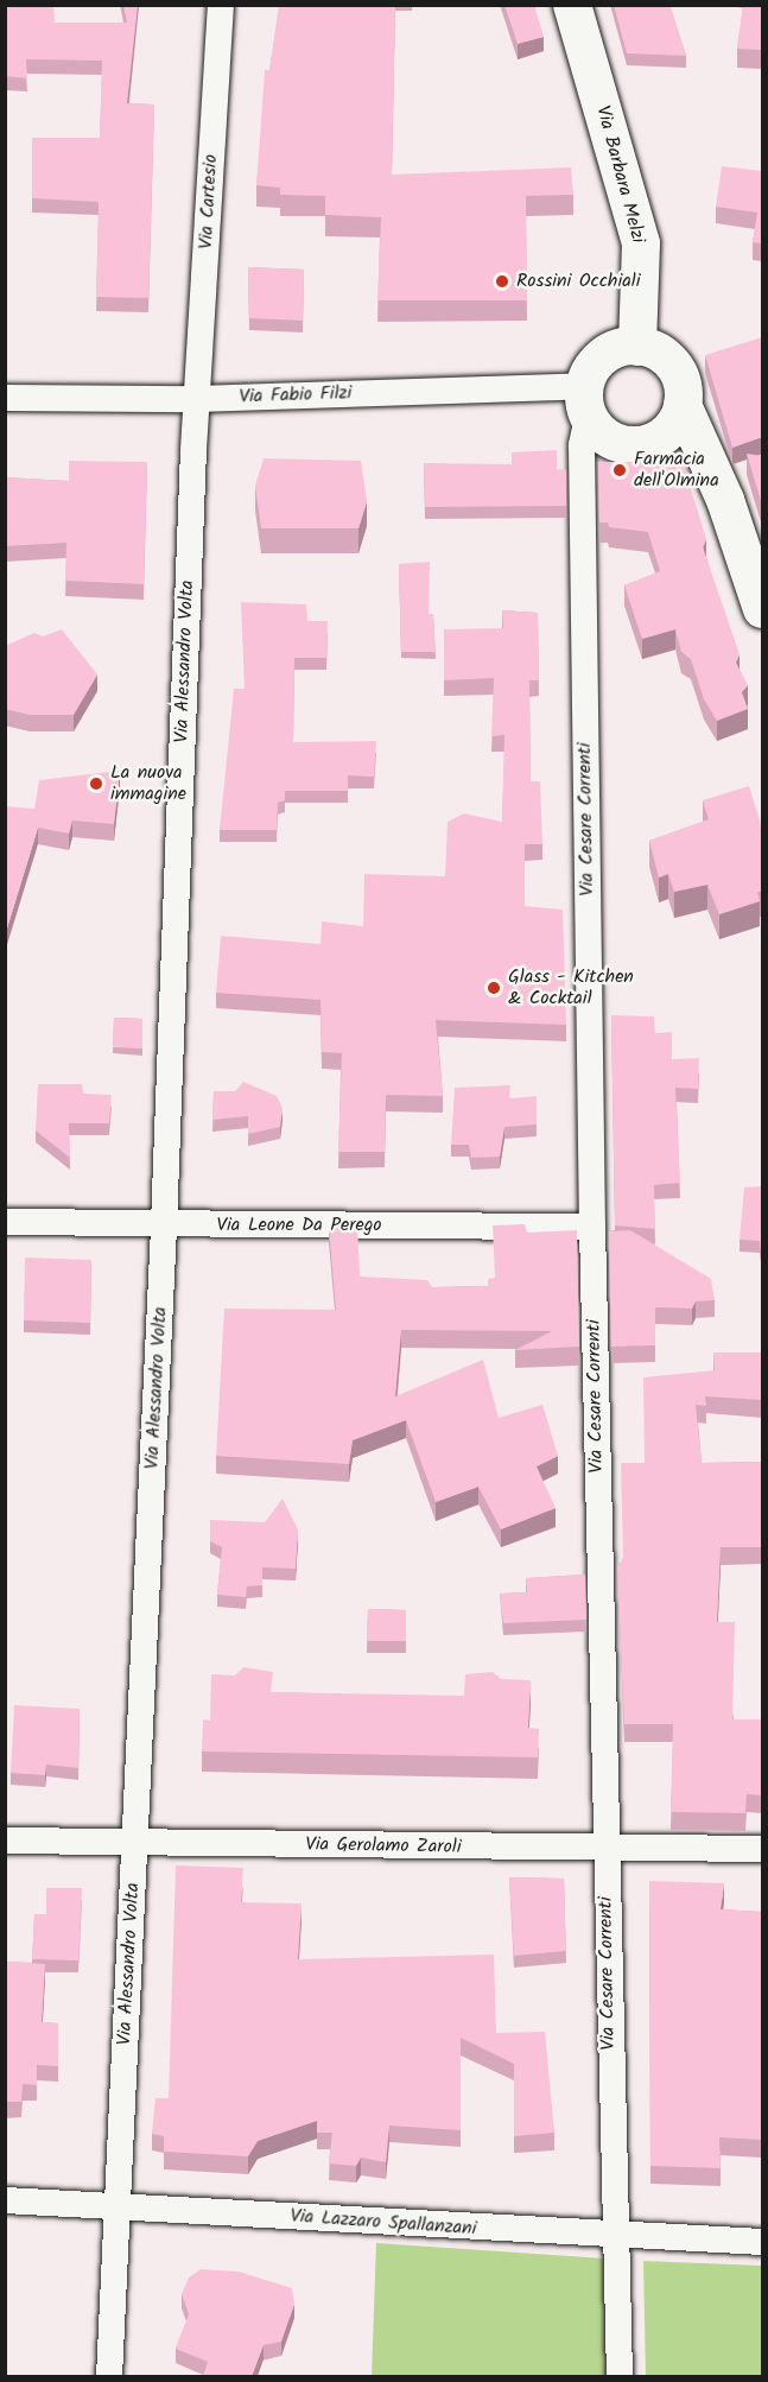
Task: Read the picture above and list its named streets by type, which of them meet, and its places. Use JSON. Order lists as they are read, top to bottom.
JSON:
{
  "streets": {
    "street": [
      "Via Barbara Melzi",
      "Via Cartesio",
      "Via Fabio Filzi",
      "Via Alessandro Volta",
      "Via Cesare Correnti",
      "Via Leone Da Perego",
      "Via Gerolamo Zaroli",
      "Via Lazzaro Spallanzani"
    ]
  },
  "crossings": [
    ["Via Barbara Melzi", "Via Fabio Filzi"],
    ["Via Barbara Melzi", "Via Cesare Correnti"],
    ["Via Cartesio", "Via Fabio Filzi"],
    ["Via Cartesio", "Via Alessandro Volta"],
    ["Via Fabio Filzi", "Via Alessandro Volta"],
    ["Via Fabio Filzi", "Via Cesare Correnti"],
    ["Via Alessandro Volta", "Via Leone Da Perego"],
    ["Via Alessandro Volta", "Via Gerolamo Zaroli"],
    ["Via Alessandro Volta", "Via Lazzaro Spallanzani"],
    ["Via Cesare Correnti", "Via Leone Da Perego"],
    ["Via Cesare Correnti", "Via Gerolamo Zaroli"],
    ["Via Cesare Correnti", "Via Lazzaro Spallanzani"]
  ],
  "places": [
    "Rossini Occhiali",
    "Farmacia dell'Olmina",
    "La nuova immagine",
    "Glass - Kitchen & Cocktail"
  ]
}
